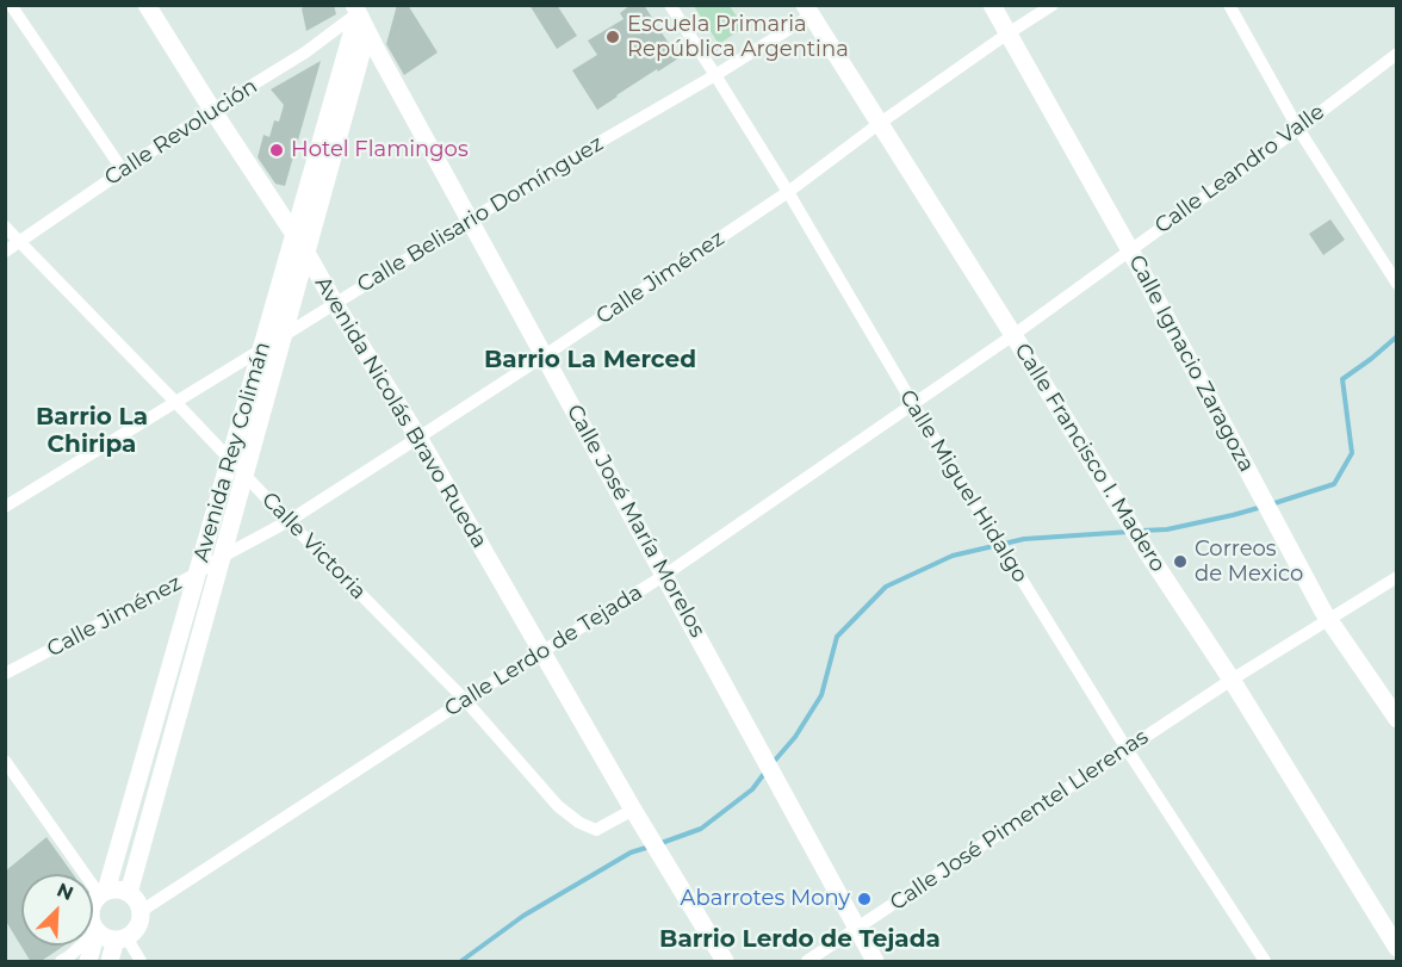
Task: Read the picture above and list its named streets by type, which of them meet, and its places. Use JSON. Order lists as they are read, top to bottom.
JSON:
{
  "streets": {
    "street": [
      "Calle Revolución",
      "Calle Leandro Valle",
      "Calle Belisario Domínguez",
      "Calle Jiménez",
      "Calle Ignacio Zaragoza",
      "Avenida Nicolás Bravo Rueda",
      "Avenida Rey Colimán",
      "Calle Francisco I. Madero",
      "Calle Miguel Hidalgo",
      "Calle José María Morelos",
      "Calle Victoria",
      "Calle Lerdo de Tejada",
      "Calle José Pimentel Llerenas"
    ]
  },
  "crossings": [
    ["Calle Revolución", "Avenida Nicolás Bravo Rueda"],
    ["Calle Revolución", "Avenida Rey Colimán"],
    ["Calle Revolución", "Calle José María Morelos"],
    ["Calle Revolución", "Calle Victoria"],
    ["Calle Leandro Valle", "Calle Ignacio Zaragoza"],
    ["Calle Leandro Valle", "Calle Francisco I. Madero"],
    ["Calle Leandro Valle", "Calle Lerdo de Tejada"],
    ["Calle Belisario Domínguez", "Avenida Nicolás Bravo Rueda"],
    ["Calle Belisario Domínguez", "Avenida Rey Colimán"],
    ["Calle Belisario Domínguez", "Calle Francisco I. Madero"],
    ["Calle Belisario Domínguez", "Calle Miguel Hidalgo"],
    ["Calle Belisario Domínguez", "Calle José María Morelos"],
    ["Calle Belisario Domínguez", "Calle Victoria"],
    ["Calle Jiménez", "Calle Ignacio Zaragoza"],
    ["Calle Jiménez", "Avenida Nicolás Bravo Rueda"],
    ["Calle Jiménez", "Avenida Rey Colimán"],
    ["Calle Jiménez", "Calle Francisco I. Madero"],
    ["Calle Jiménez", "Calle Miguel Hidalgo"],
    ["Calle Jiménez", "Calle José María Morelos"],
    ["Calle Jiménez", "Calle Victoria"],
    ["Calle Ignacio Zaragoza", "Calle José Pimentel Llerenas"],
    ["Avenida Nicolás Bravo Rueda", "Avenida Rey Colimán"],
    ["Avenida Nicolás Bravo Rueda", "Calle Victoria"],
    ["Avenida Nicolás Bravo Rueda", "Calle Lerdo de Tejada"],
    ["Avenida Rey Colimán", "Calle José María Morelos"],
    ["Avenida Rey Colimán", "Calle Victoria"],
    ["Avenida Rey Colimán", "Calle Lerdo de Tejada"],
    ["Calle Francisco I. Madero", "Calle Lerdo de Tejada"],
    ["Calle Francisco I. Madero", "Calle José Pimentel Llerenas"],
    ["Calle Miguel Hidalgo", "Calle Lerdo de Tejada"],
    ["Calle Miguel Hidalgo", "Calle José Pimentel Llerenas"],
    ["Calle José María Morelos", "Calle Lerdo de Tejada"],
    ["Calle José María Morelos", "Calle José Pimentel Llerenas"],
    ["Calle Victoria", "Calle Lerdo de Tejada"]
  ],
  "districts": ["Barrio La Merced", "Barrio La Chiripa", "Barrio Lerdo de Tejada"],
  "places": [
    "Escuela Primaria República Argentina",
    "Hotel Flamingos",
    "Correos de Mexico",
    "Abarrotes Mony"
  ],
  "north": "top right"
}
